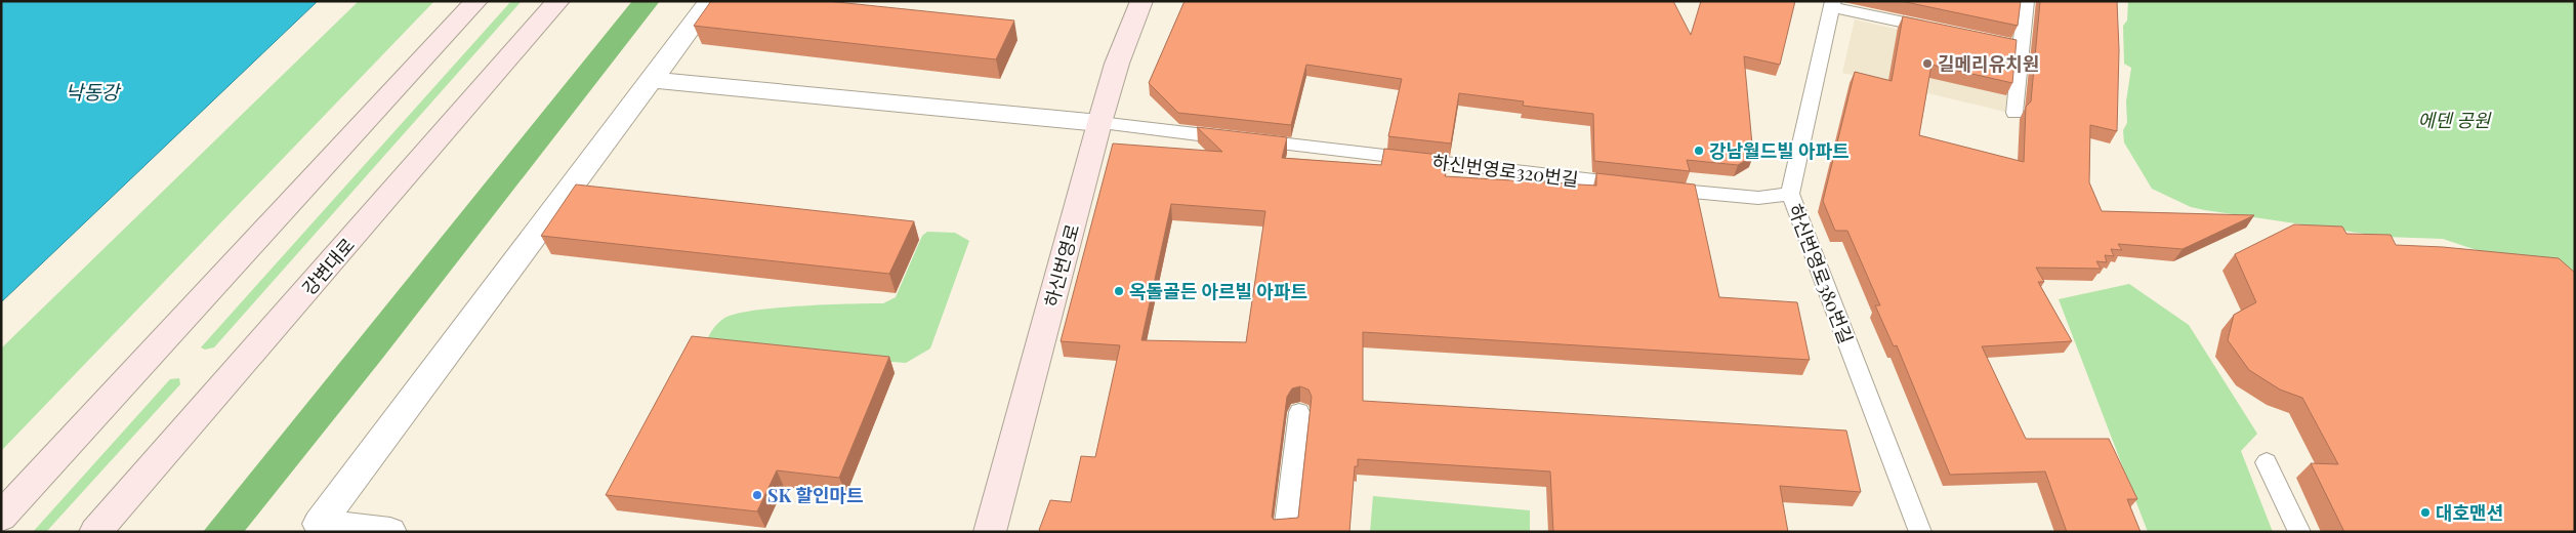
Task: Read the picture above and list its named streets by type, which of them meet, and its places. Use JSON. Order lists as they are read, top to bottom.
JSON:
{
  "streets": {
    "main road": ["하신번영로", "강변대로"],
    "lane": ["하신번영로320번길", "하신번영로380번길"]
  },
  "crossings": [
    ["하신번영로320번길", "하신번영로"]
  ],
  "water": ["낙동강"],
  "parks": ["에덴 공원"],
  "places": [
    "길메리유치원",
    "강남월드빌 아파트",
    "옥돌골든 아르빌 아파트",
    "SK 할인마트",
    "대호맨션"
  ]
}
